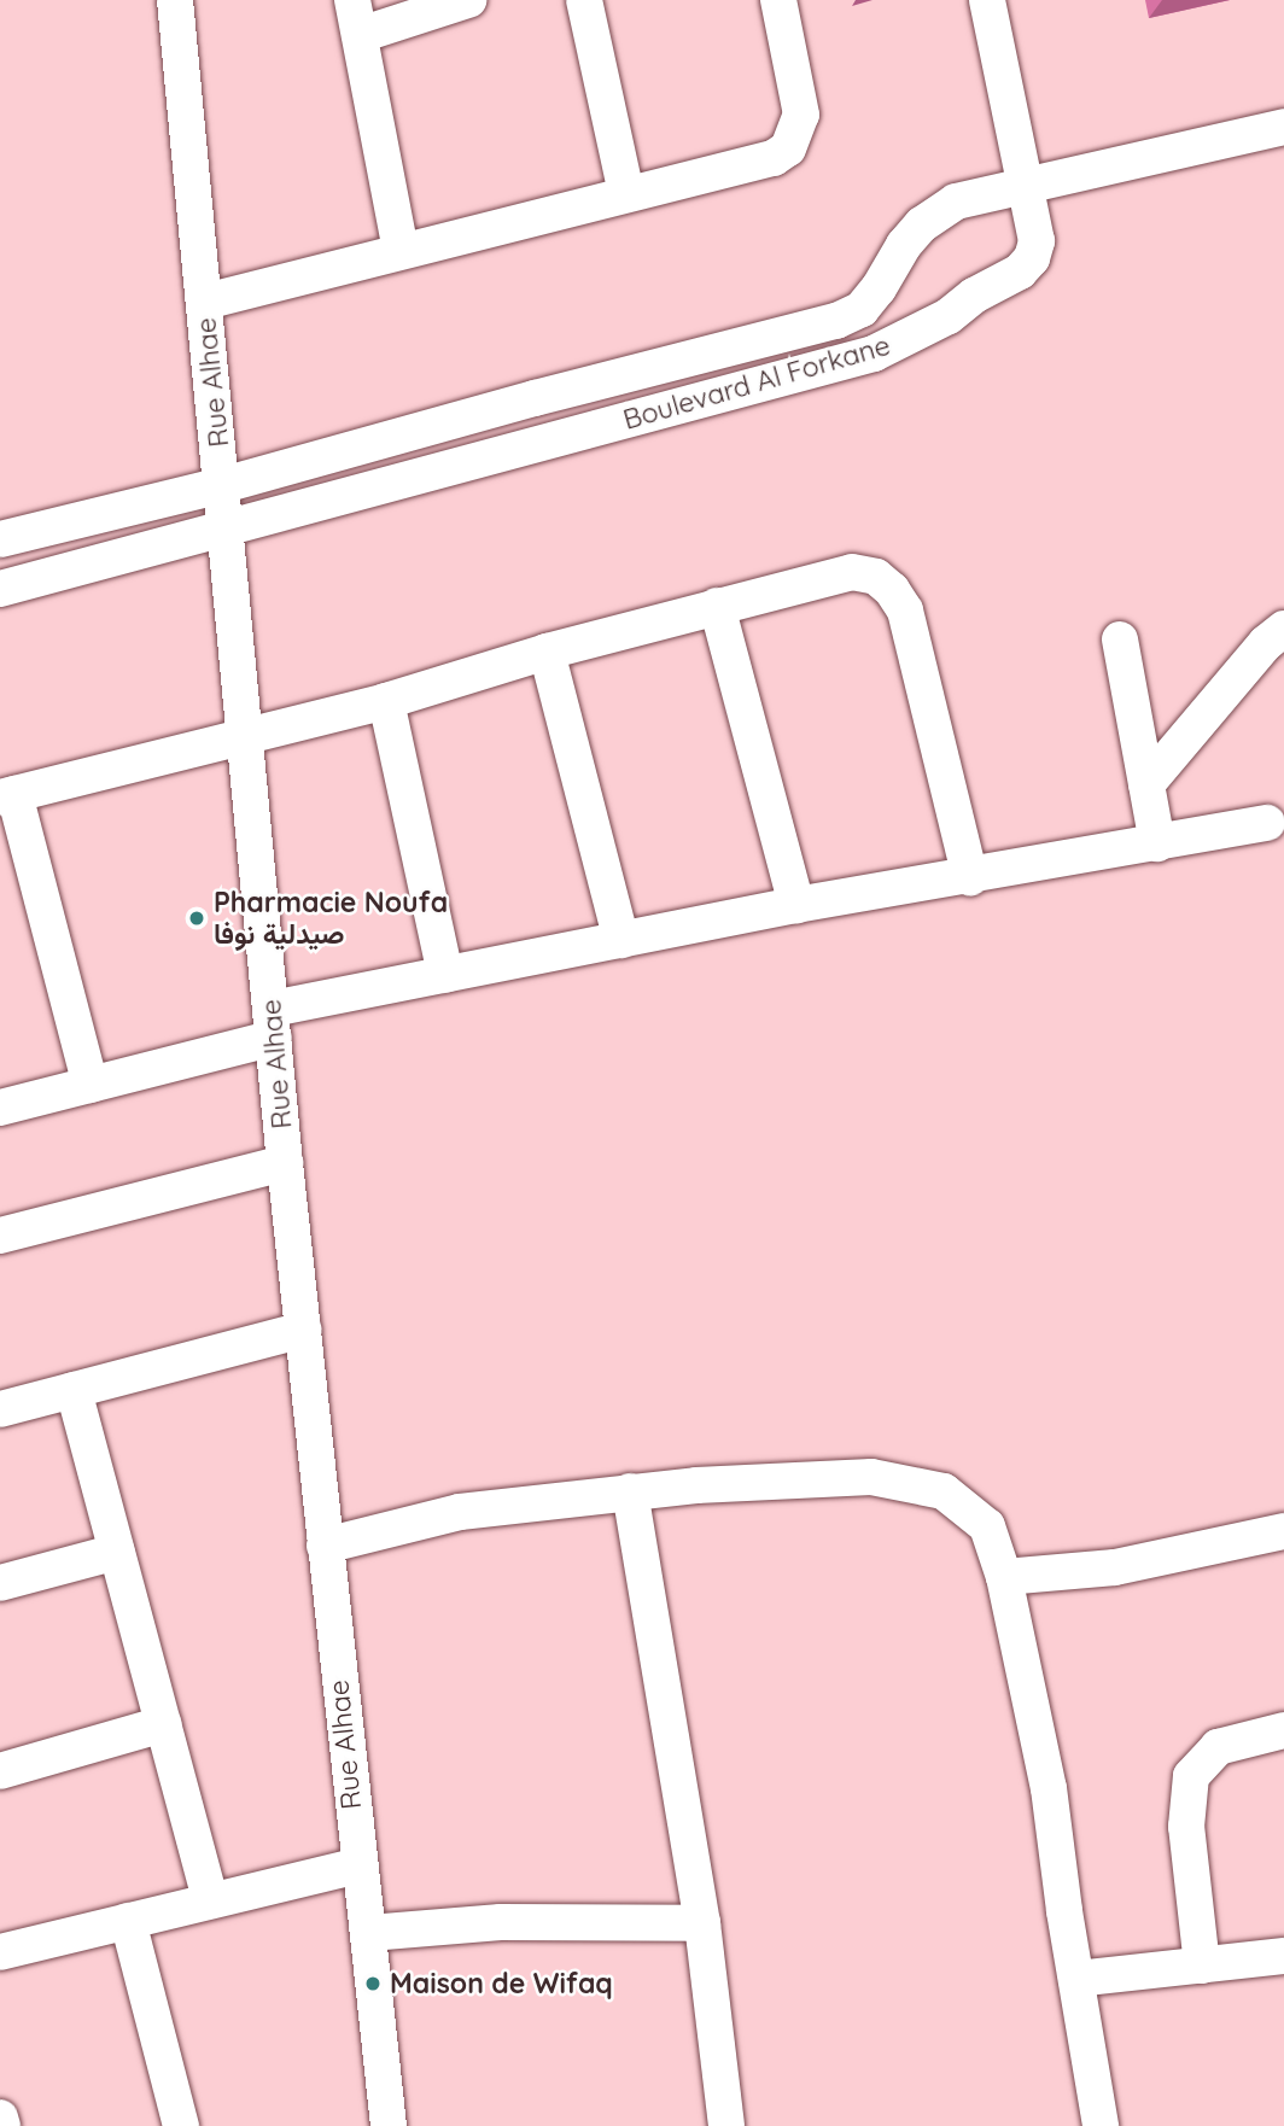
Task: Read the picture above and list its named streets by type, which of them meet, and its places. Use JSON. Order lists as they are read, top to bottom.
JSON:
{
  "streets": {
    "street": ["Rue Alhae", "Boulevard Al Forkane"]
  },
  "crossings": [
    ["Rue Alhae", "Boulevard Al Forkane"]
  ],
  "places": ["Pharmacie Noufa صيدلية نوفا", "Maison de Wifaq"]
}
